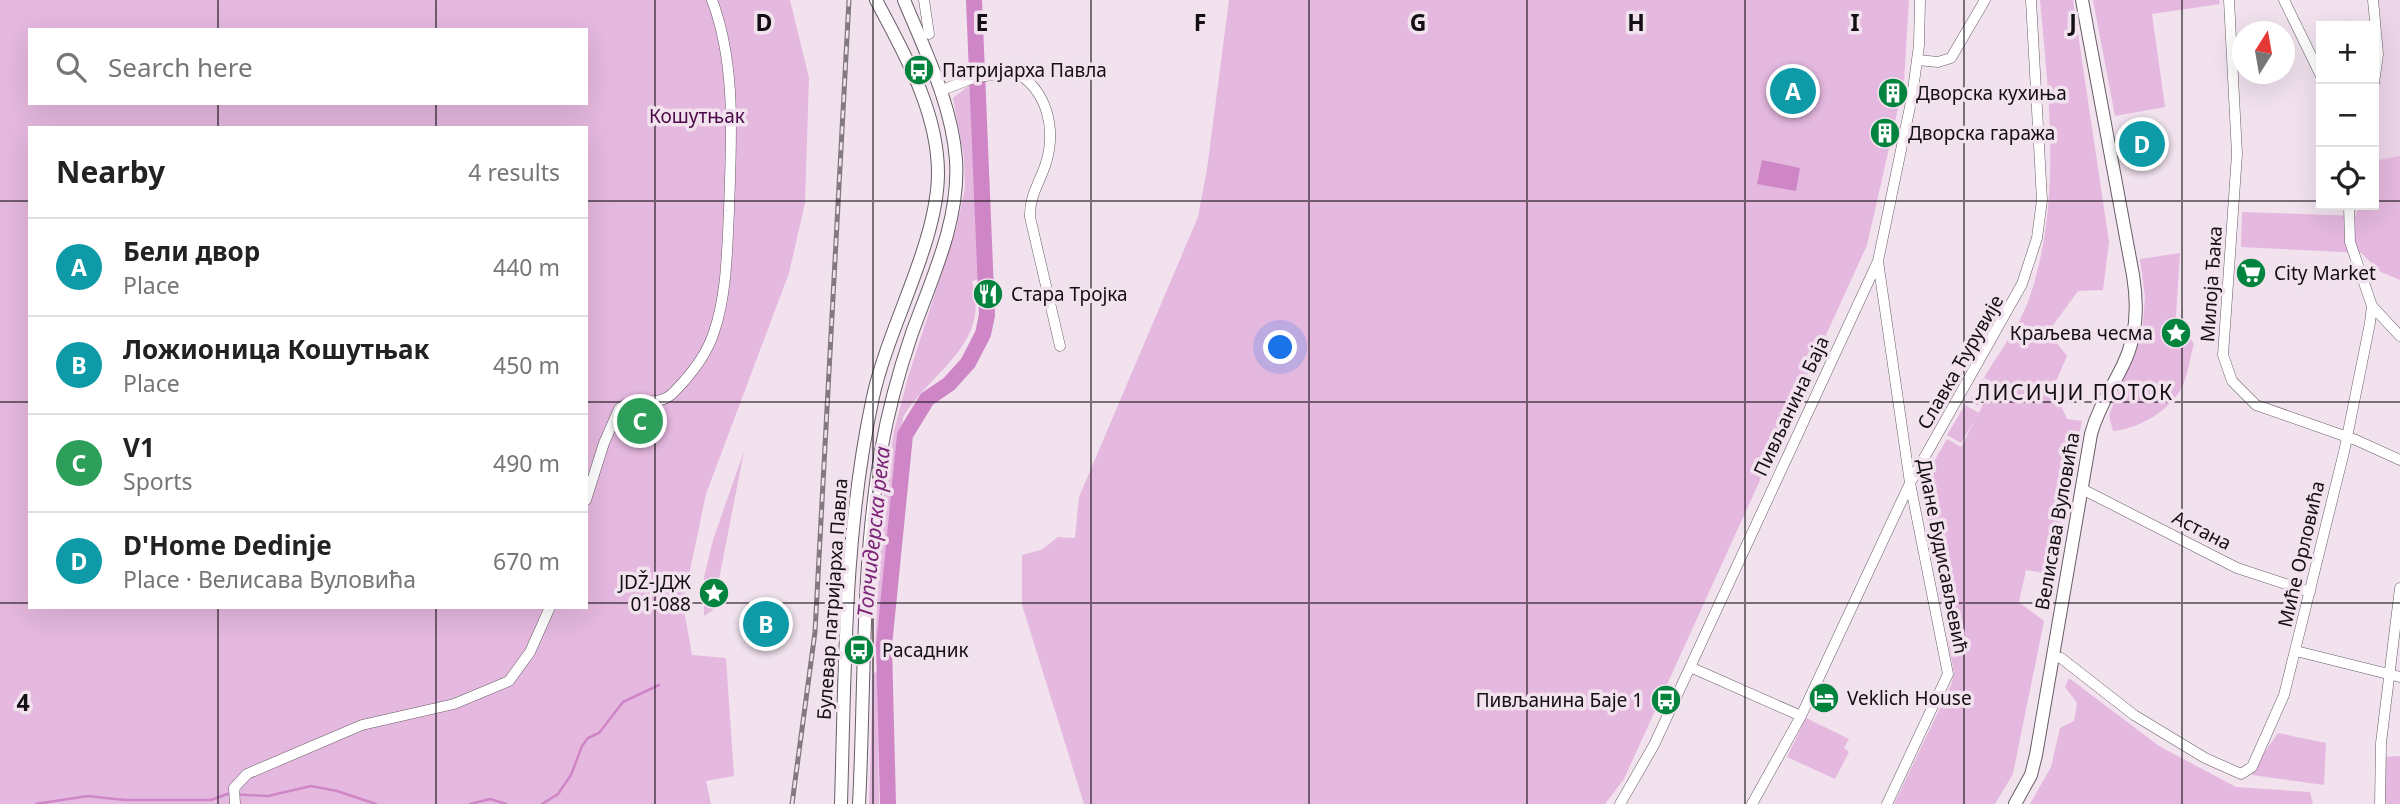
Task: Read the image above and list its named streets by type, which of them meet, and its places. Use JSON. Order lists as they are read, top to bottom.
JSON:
{
  "streets": {
    "main road": ["Велисава Вуловића", "Булевар патријарха Павла"],
    "street": [
      "Милоја Ђака",
      "Славка Ћурувије",
      "Пивљанина Баја",
      "Астана",
      "Миће Орловића",
      "Диане Будисављевић"
    ]
  },
  "crossings": [
    ["Милоја Ђака", "Миће Орловића"],
    ["Славка Ћурувије", "Диане Будисављевић"],
    ["Пивљанина Баја", "Диане Будисављевић"],
    ["Велисава Вуловића", "Астана"],
    ["Велисава Вуловића", "Миће Орловића"],
    ["Астана", "Миће Орловића"]
  ],
  "districts": ["ЛИСИЧЈИ ПОТОК"],
  "water": ["Топчидерска река"],
  "parks": ["Кошутњак"],
  "places": {
    "bus stop": ["Патријарха Павла", "Расадник", "Пивљанина Баје 1"],
    "building": ["Дворска кухиња", "Дворска гаража"],
    "supermarket": ["City Market"],
    "restaurant": ["Стара Тројка"],
    "place": ["Краљева чесма", "JDŽ-JДЖ 01-088"],
    "hotel": ["Veklich House"]
  },
  "north": "top",
  "page": {
    "map_buttons": ["+", "−"],
    "search": "Search here",
    "pins": [
      "A",
      "D",
      "C",
      "B"
    ],
    "heading": ["Nearby", "4 results"],
    "list": [
      {
        "mark": "A",
        "name": "Бели двор",
        "note": "Place",
        "value": "440 m"
      },
      {
        "mark": "B",
        "name": "Ложионица Кошутњак",
        "note": "Place",
        "value": "450 m"
      },
      {
        "mark": "C",
        "name": "V1",
        "note": "Sports",
        "value": "490 m"
      },
      {
        "mark": "D",
        "name": "D'Home Dedinje",
        "note": "Place · Велисава Вуловића",
        "value": "670 m"
      }
    ]
  },
  "grid": {
    "columns": [
      "D",
      "E",
      "F",
      "G",
      "H",
      "I",
      "J"
    ],
    "rows": ["4"]
  }
}
